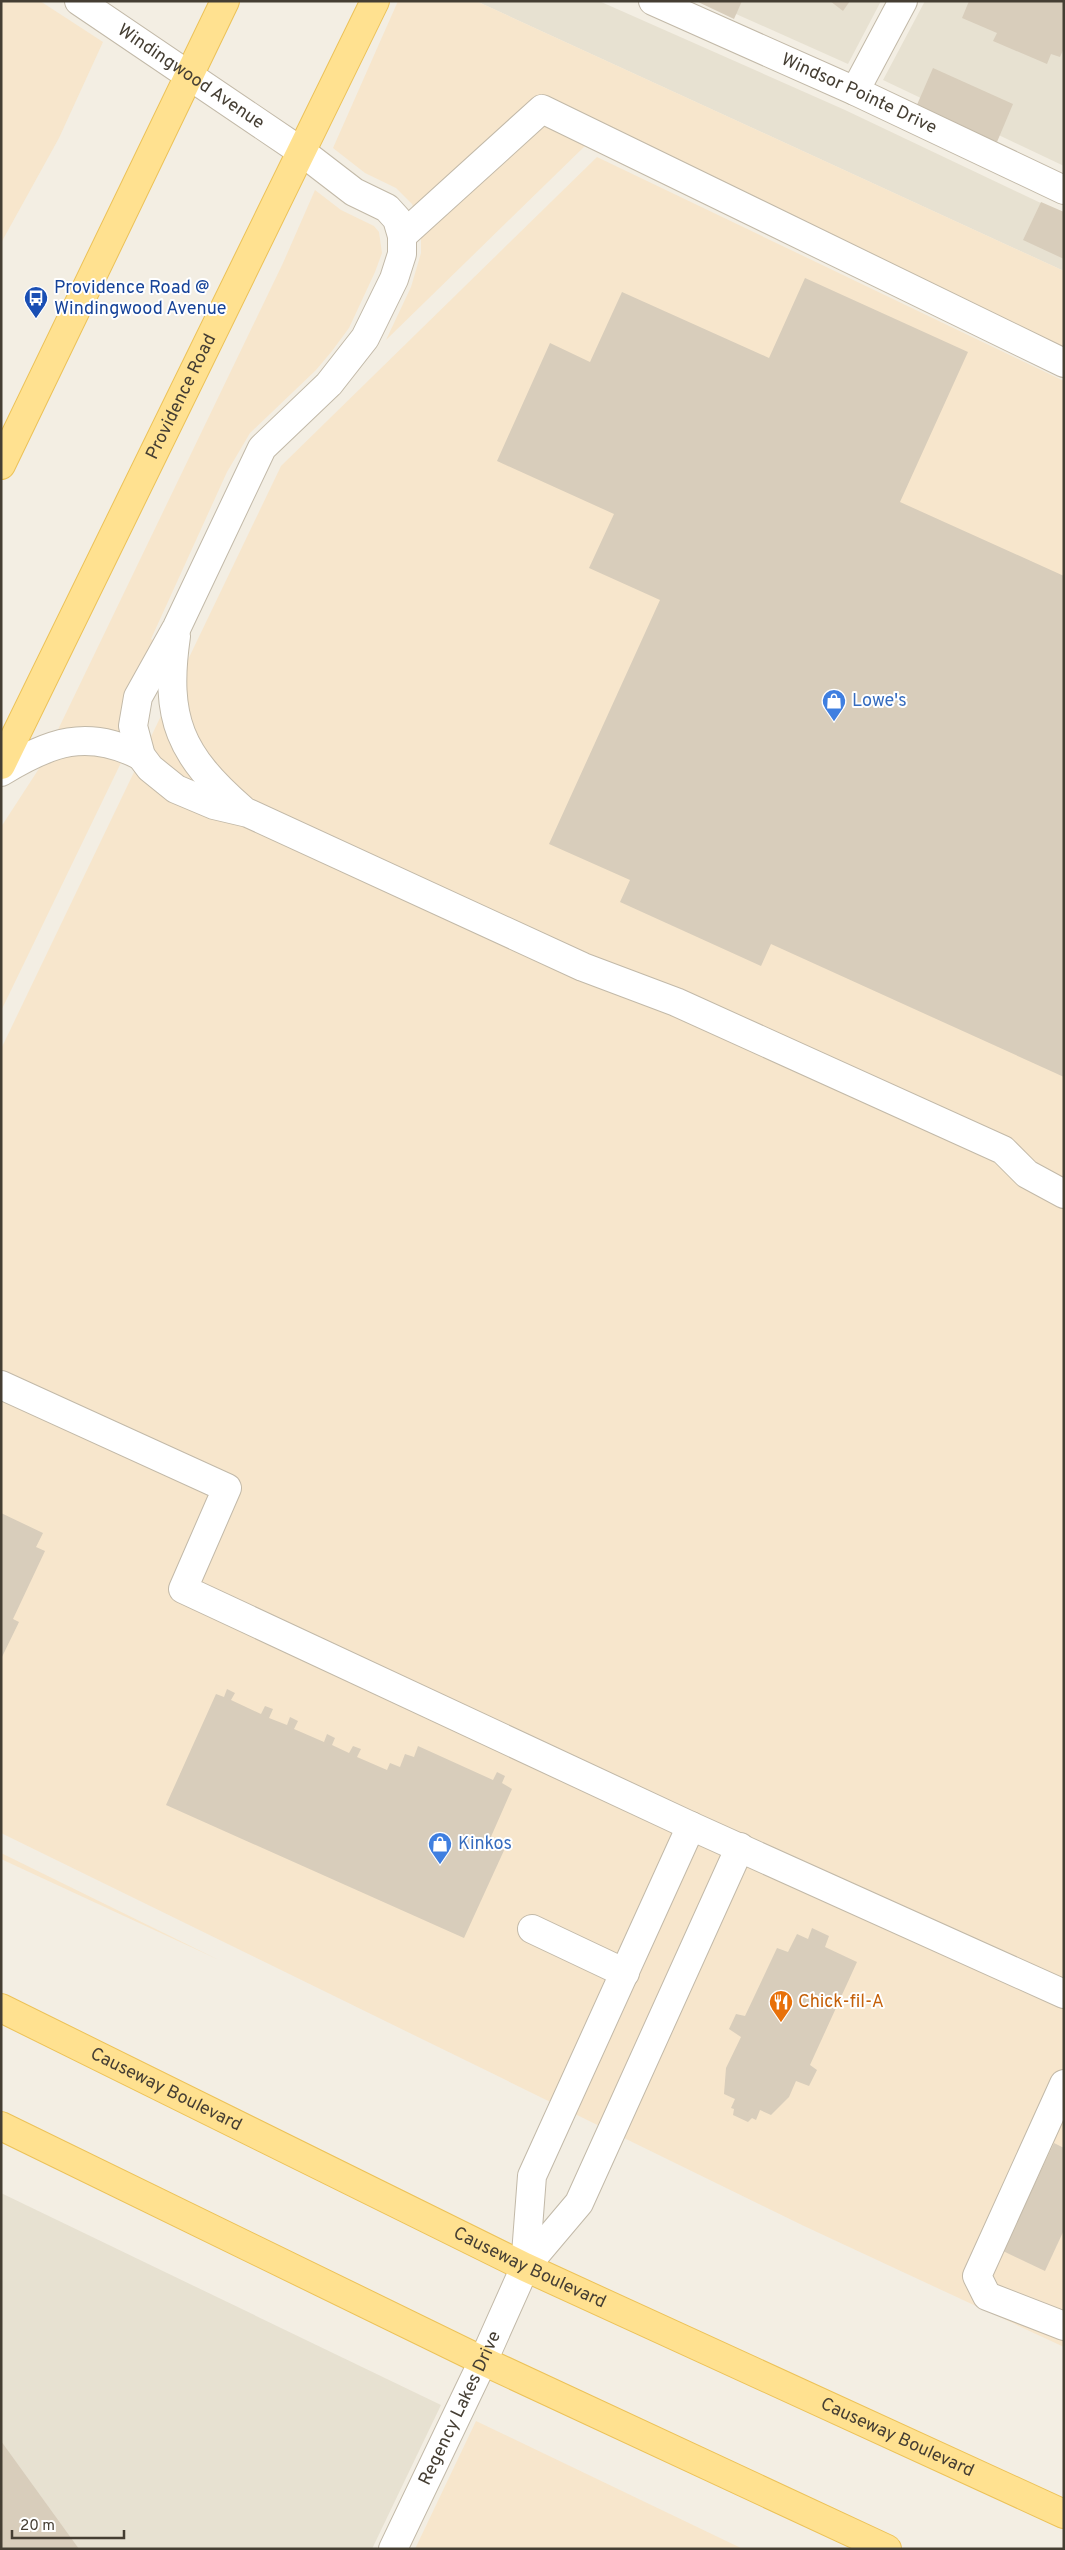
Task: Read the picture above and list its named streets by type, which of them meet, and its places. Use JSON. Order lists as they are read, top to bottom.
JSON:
{
  "streets": {
    "main road": ["Providence Road", "Causeway Boulevard"],
    "street": ["Windingwood Avenue", "Windsor Pointe Drive", "Regency Lakes Drive"]
  },
  "crossings": [
    ["Windingwood Avenue", "Providence Road"],
    ["Causeway Boulevard", "Regency Lakes Drive"]
  ],
  "places": {
    "bus stop": ["Providence Road @ Windingwood Avenue"],
    "shop": ["Lowe's", "Kinkos"],
    "restaurant": ["Chick-fil-A"]
  },
  "scale_bar": "20 m"
}
